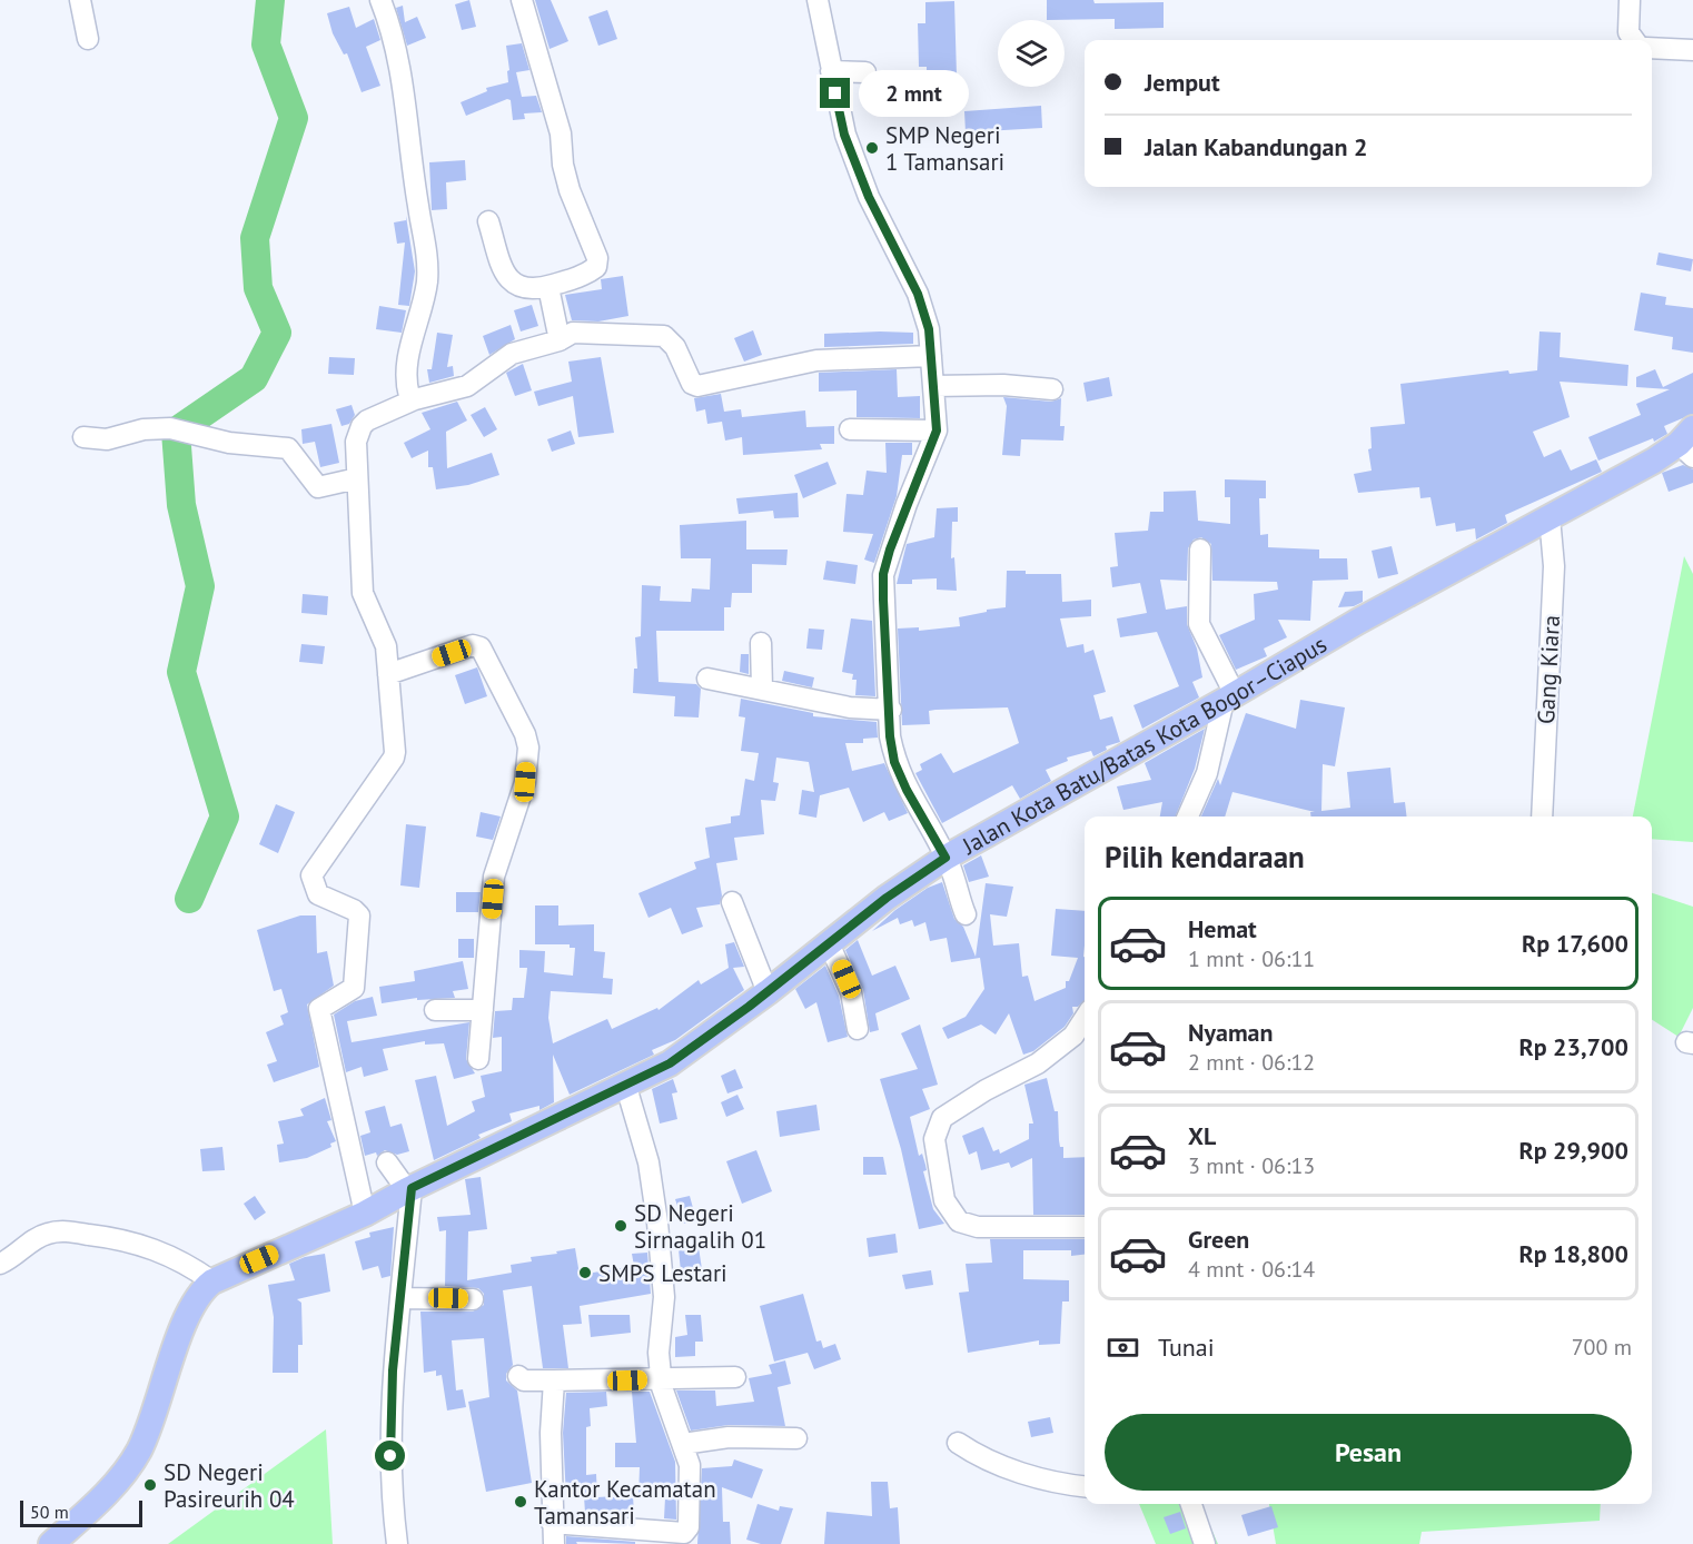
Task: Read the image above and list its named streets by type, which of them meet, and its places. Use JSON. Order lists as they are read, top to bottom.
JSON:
{
  "streets": {
    "main road": ["Jalan Kota Batu/Batas Kota Bogor–Ciapus"],
    "street": ["Gang Kiara"]
  },
  "crossings": [
    ["Gang Kiara", "Jalan Kota Batu/Batas Kota Bogor–Ciapus"]
  ],
  "places": [
    "SMP Negeri 1 Tamansari",
    "SD Negeri Sirnagalih 01",
    "SMPS Lestari",
    "SD Negeri Pasireurih 04",
    "Kantor Kecamatan Tamansari"
  ],
  "scale_bar": "50 m",
  "page": {
    "banner": ["Jemput", "Jalan Kabandungan 2"],
    "bubble": "2 mnt",
    "heading": "Pilih kendaraan",
    "list": [
      {
        "name": "Hemat",
        "note": "1 mnt · 06:11",
        "value": "Rp 17,600"
      },
      {
        "name": "Nyaman",
        "note": "2 mnt · 06:12",
        "value": "Rp 23,700"
      },
      {
        "name": "XL",
        "note": "3 mnt · 06:13",
        "value": "Rp 29,900"
      },
      {
        "name": "Green",
        "note": "4 mnt · 06:14",
        "value": "Rp 18,800"
      }
    ],
    "pay": ["Tunai", "700 m"],
    "buttons": "Pesan",
    "scale": "50 m"
  }
}
